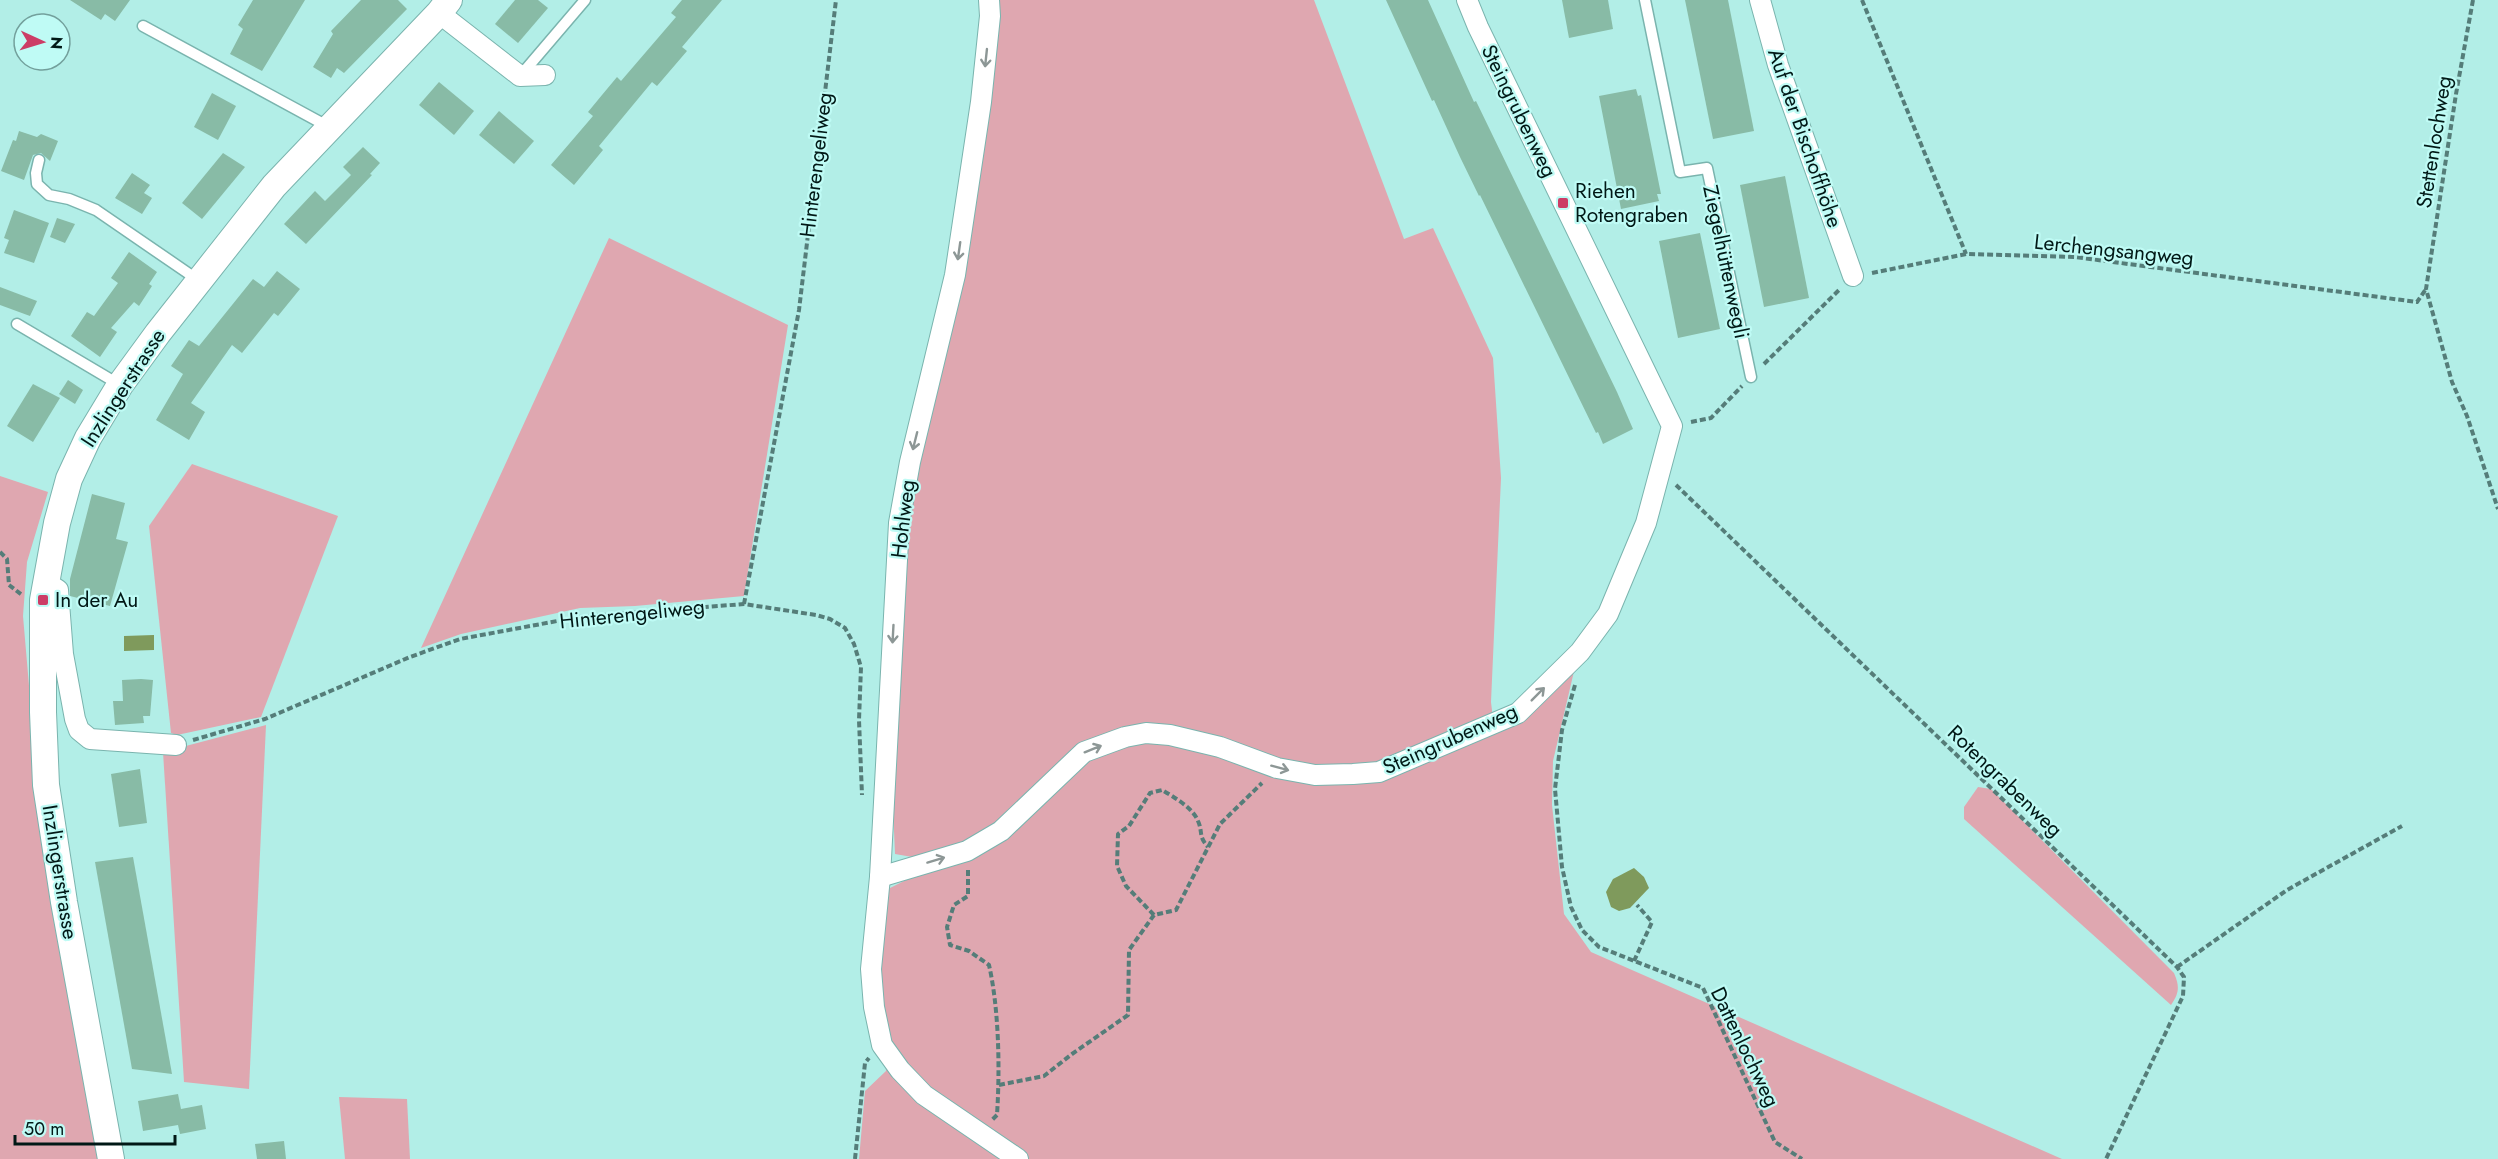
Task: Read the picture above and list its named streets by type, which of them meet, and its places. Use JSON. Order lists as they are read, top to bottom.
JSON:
{
  "streets": {
    "street": [
      "Steingrubenweg",
      "Auf der Bischoffhöhe",
      "Inzlingerstrasse",
      "Hohlweg"
    ],
    "lane": ["Ziegelhüttenwegli"],
    "path": [
      "Stettenlochweg",
      "Hinterengeliweg",
      "Lerchengsangweg",
      "Rotengrabenweg",
      "Dattenlochweg"
    ]
  },
  "crossings": [
    ["Steingrubenweg", "Hohlweg"],
    ["Steingrubenweg", "Rotengrabenweg"],
    ["Steingrubenweg", "Dattenlochweg"],
    ["Auf der Bischoffhöhe", "Lerchengsangweg"],
    ["Stettenlochweg", "Lerchengsangweg"]
  ],
  "one_way": ["Steingrubenweg", "Hohlweg"],
  "places": {
    "transit": ["Riehen Rotengraben", "In der Au"]
  },
  "scale_bar": "50 m",
  "north": "right"
}
